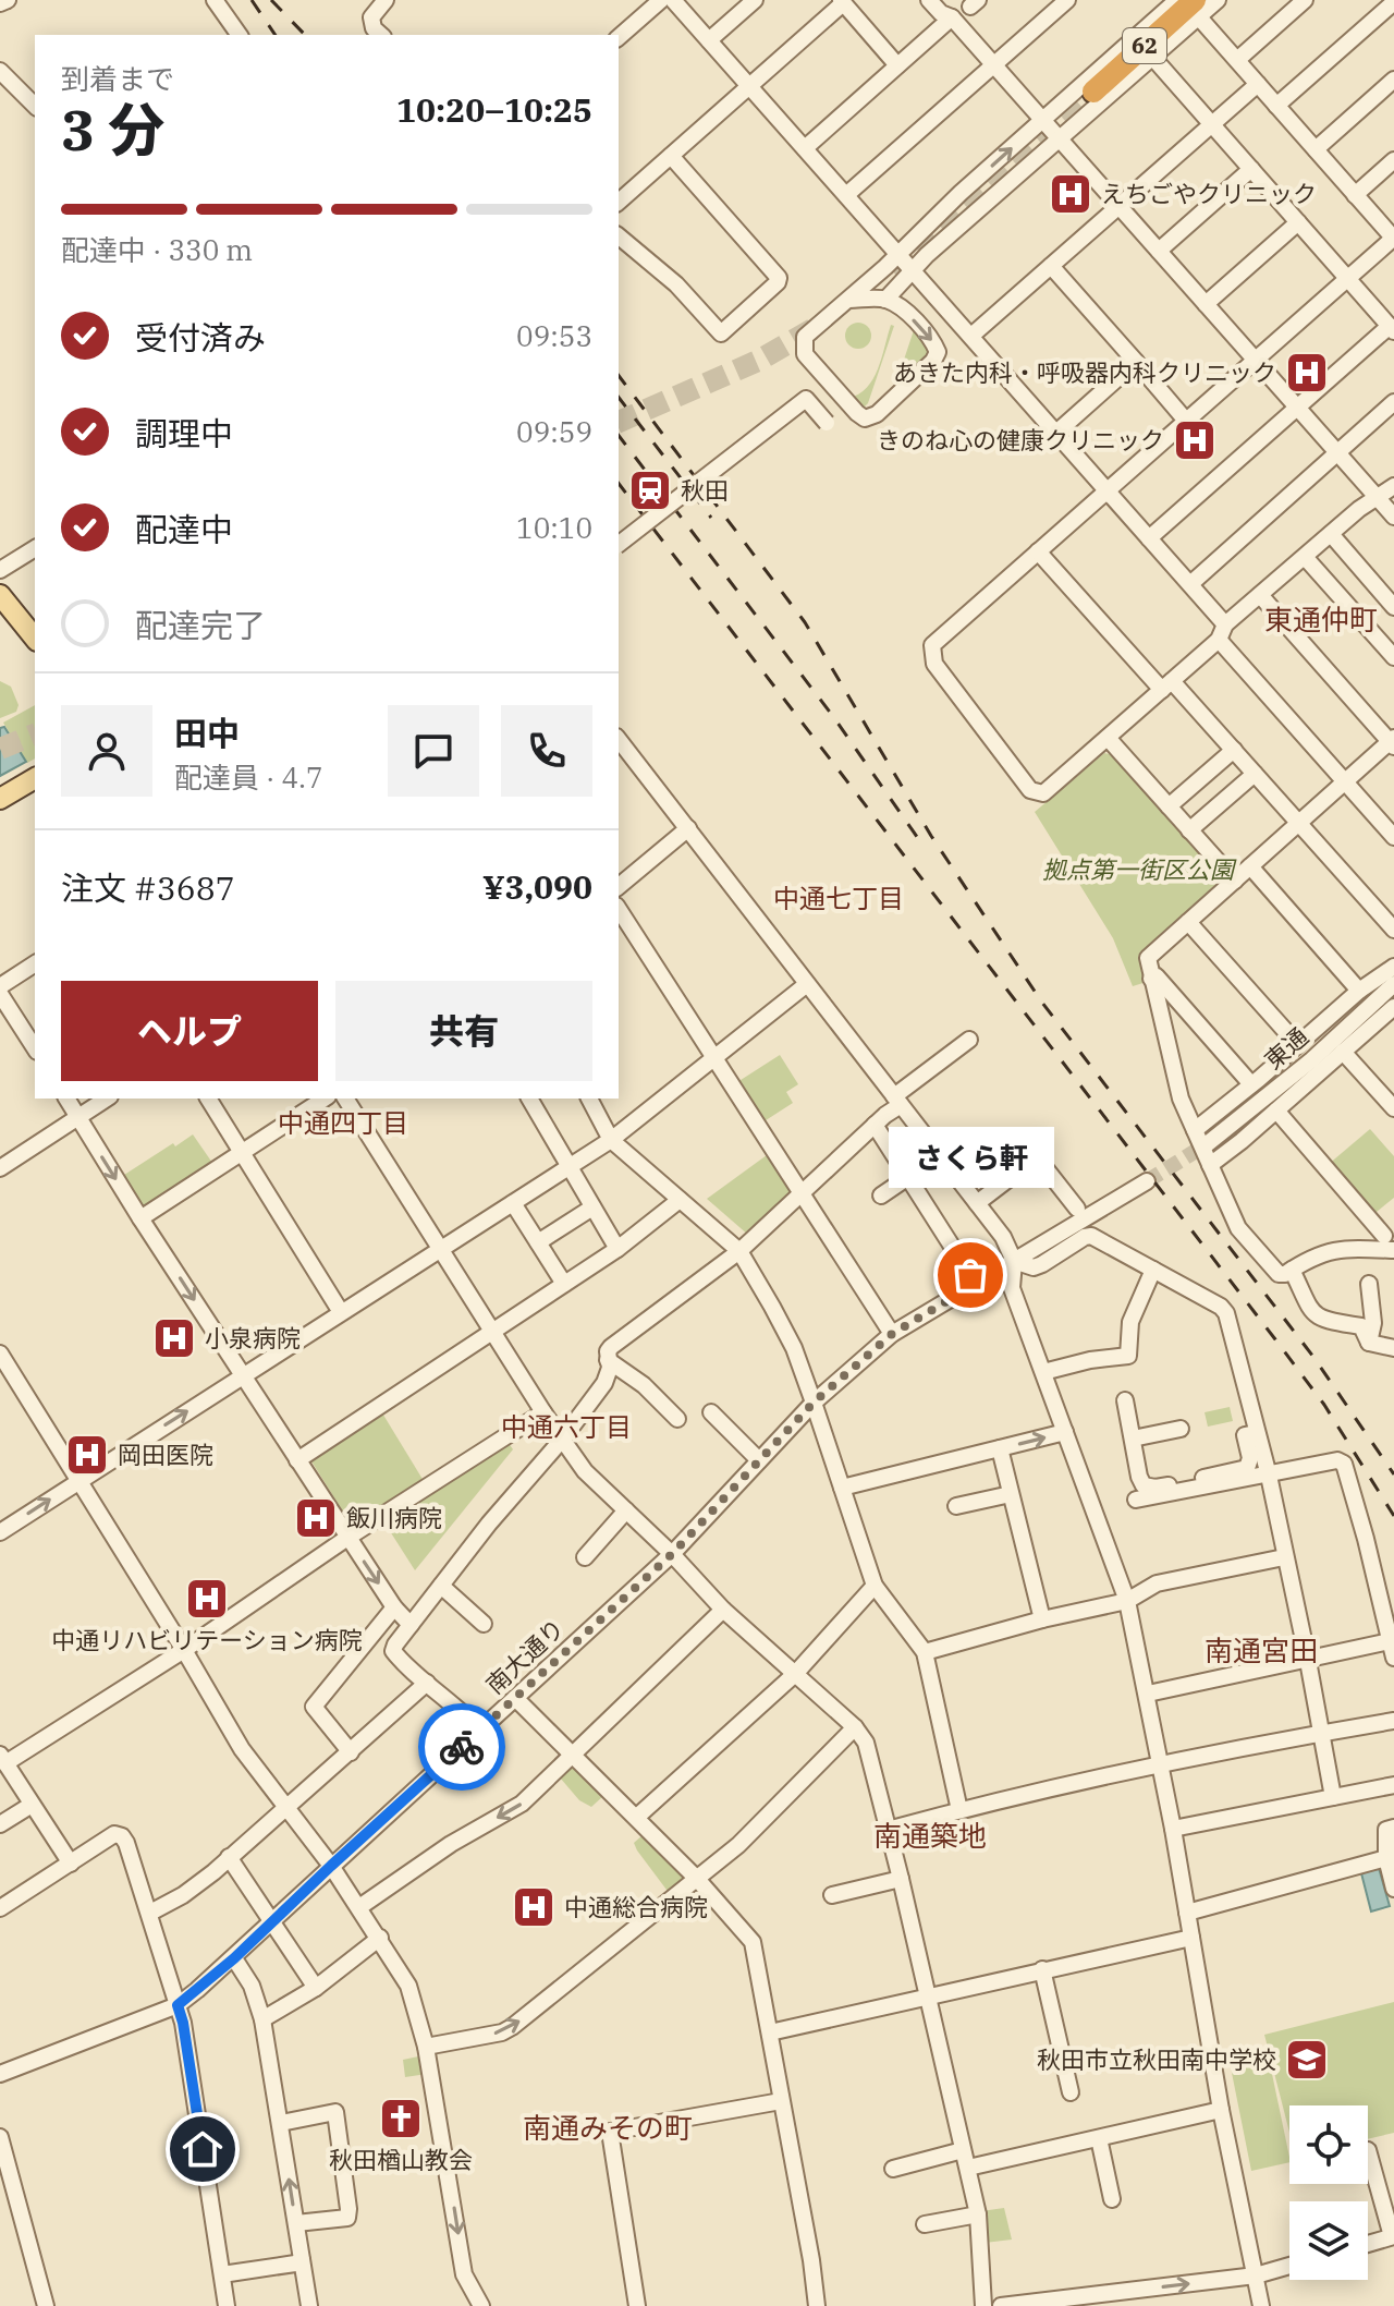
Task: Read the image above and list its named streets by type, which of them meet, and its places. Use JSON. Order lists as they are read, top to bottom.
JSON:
{
  "streets": {
    "highway": ["62"],
    "street": ["東通", "南大通り"]
  },
  "districts": [
    "東通仲町",
    "中通七丁目",
    "中通四丁目",
    "中通六丁目",
    "南通宮田",
    "南通築地",
    "南通みその町"
  ],
  "parks": ["拠点第一街区公園"],
  "places": {
    "hospital": [
      "えちごやクリニック",
      "あきた内科・呼吸器内科クリニック",
      "きのね心の健康クリニック",
      "小泉病院",
      "岡田医院",
      "飯川病院",
      "中通リハビリテーション病院",
      "中通総合病院"
    ],
    "station": ["秋田"],
    "other": ["さくら軒"],
    "school or university": ["秋田市立秋田南中学校"],
    "church": ["秋田楢山教会"]
  },
  "page": {
    "heading": ["3 分", "到着まで", "10:20–10:25"],
    "panel": [
      "田中",
      "配達員 · 4.7",
      "注文 #3687",
      "¥3,090"
    ],
    "bar": "配達中 · 330 m",
    "list": [
      ["受付済み", "09:53"],
      ["調理中", "09:59"],
      ["配達中", "10:10"],
      "配達完了"
    ],
    "buttons": ["ヘルプ", "共有"],
    "bubble": "さくら軒"
  }
}
